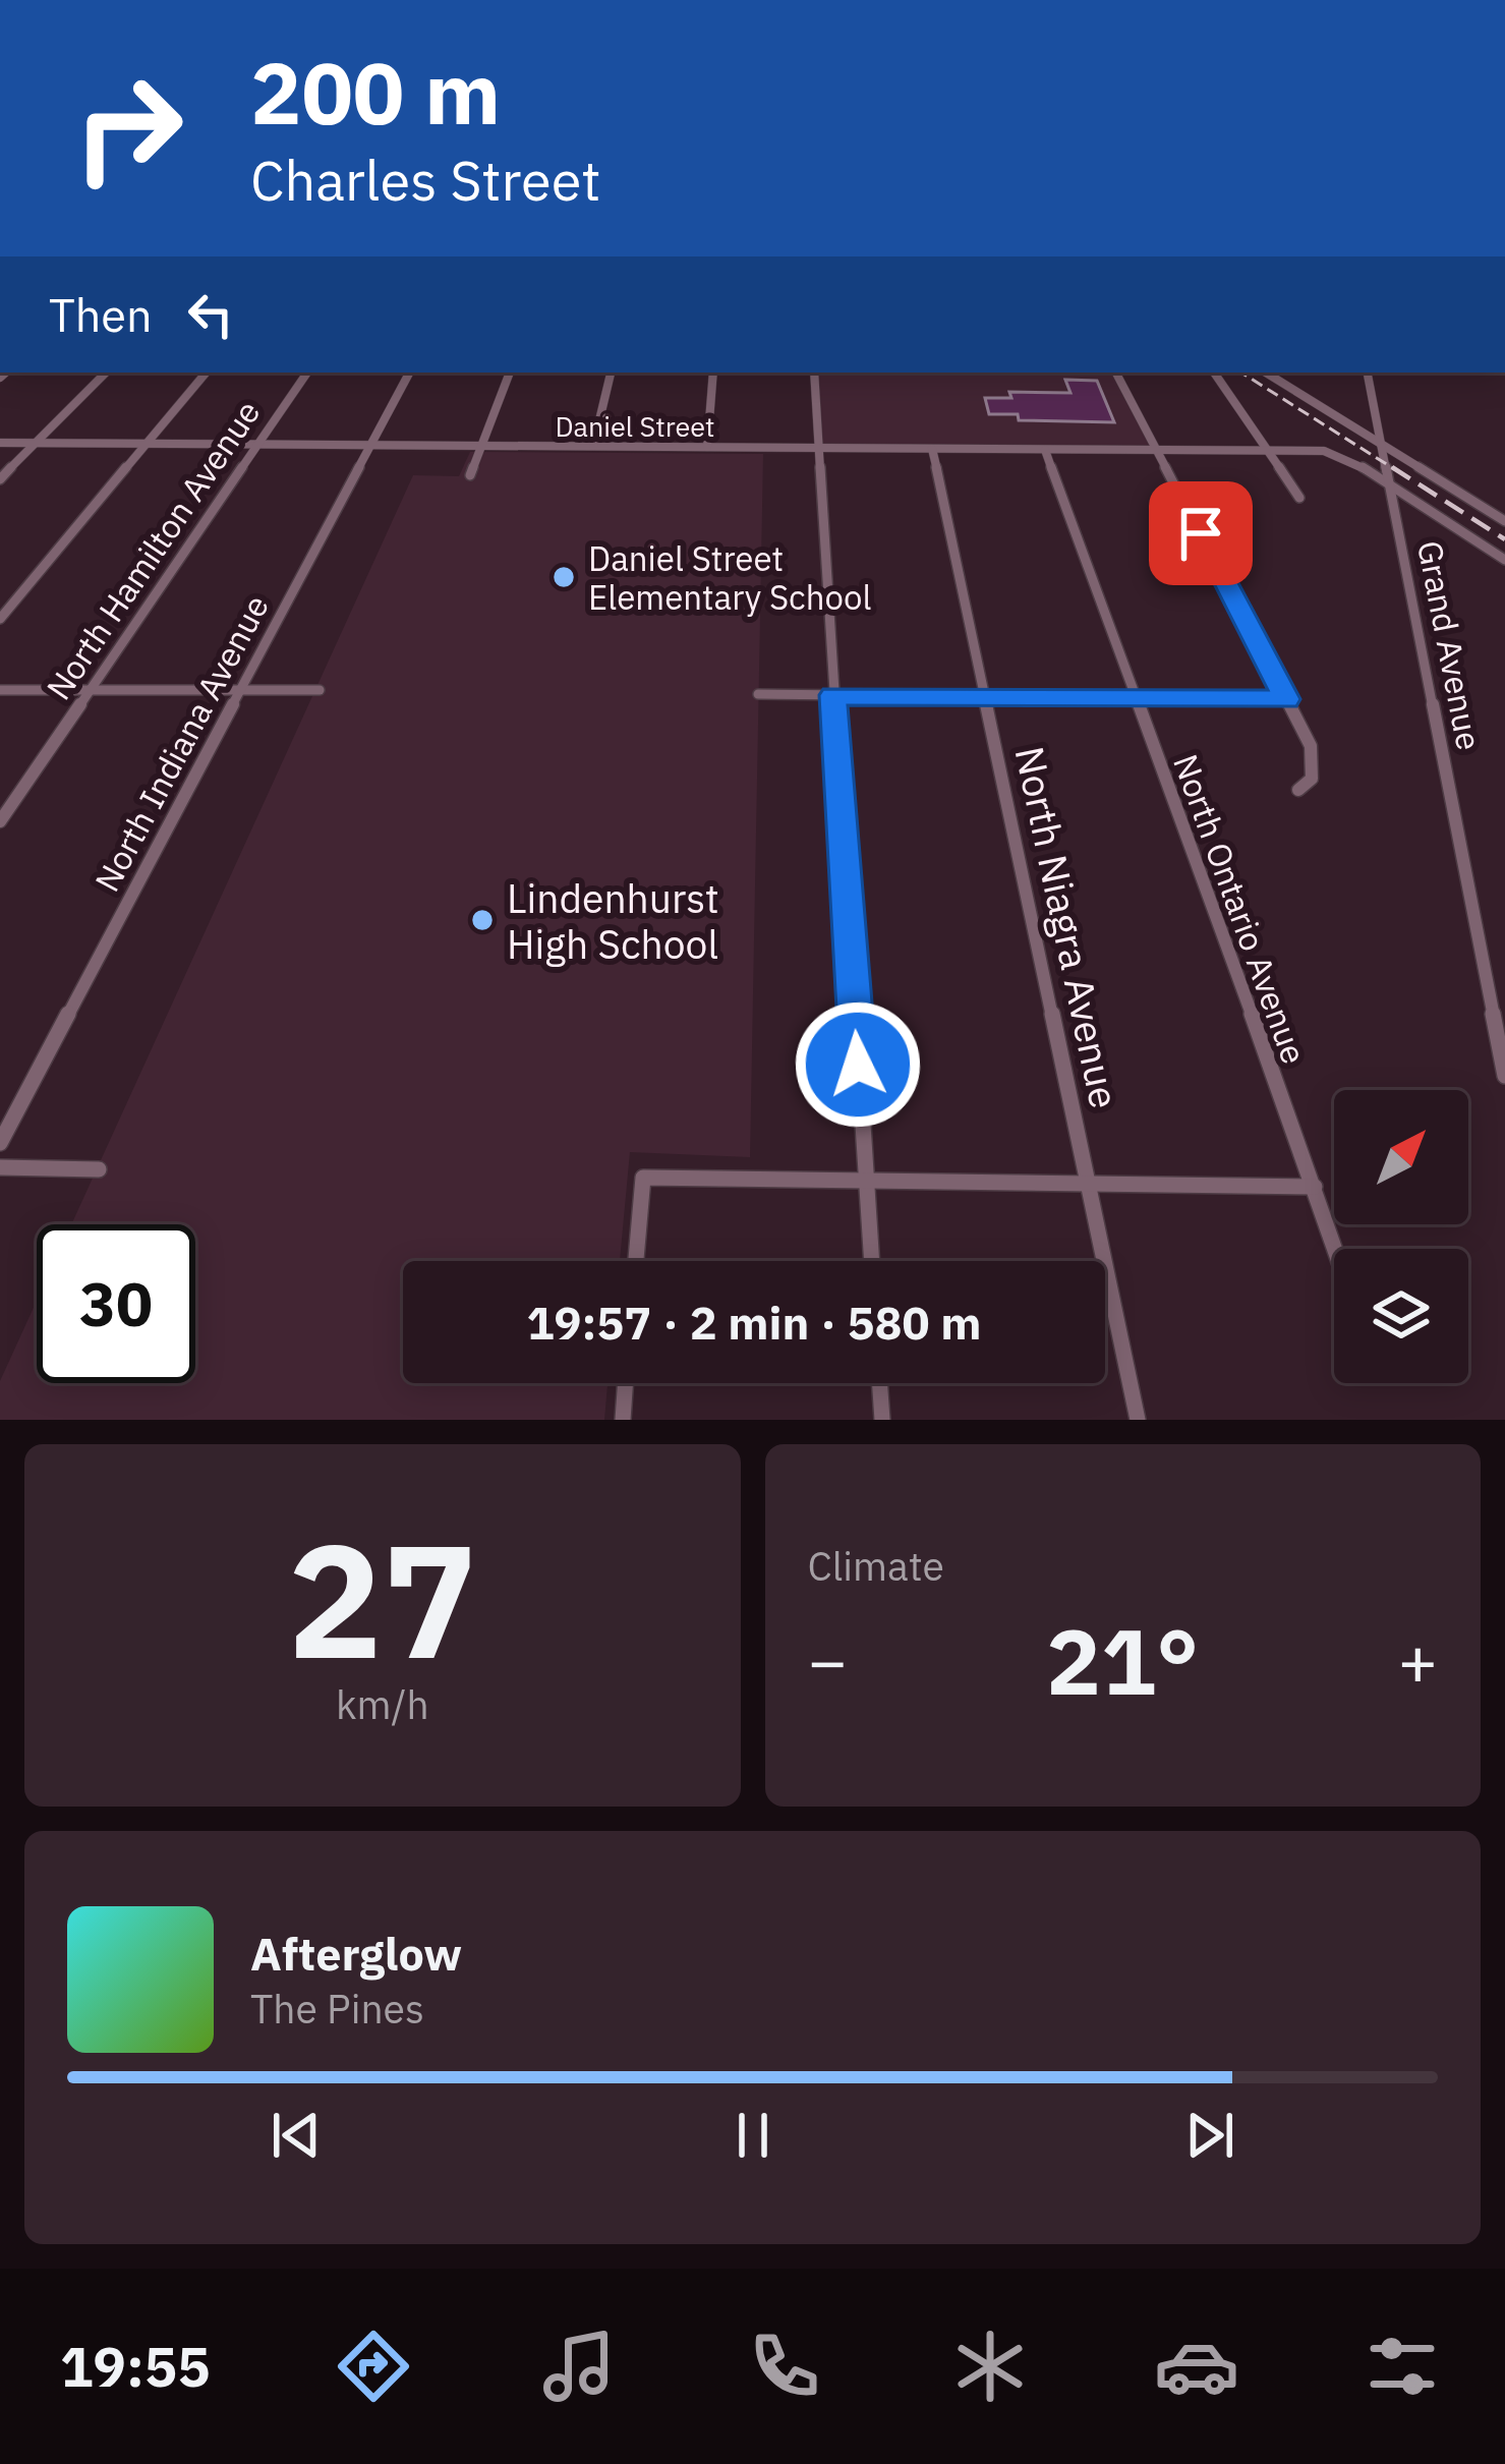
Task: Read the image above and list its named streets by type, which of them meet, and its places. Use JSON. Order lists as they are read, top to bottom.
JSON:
{
  "streets": {
    "street": [
      "Daniel Street",
      "North Hamilton Avenue",
      "Grand Avenue",
      "North Indiana Avenue",
      "North Ontario Avenue",
      "North Niagra Avenue"
    ]
  },
  "crossings": [
    ["Daniel Street", "North Hamilton Avenue"],
    ["Daniel Street", "Grand Avenue"],
    ["Daniel Street", "North Indiana Avenue"],
    ["Daniel Street", "North Ontario Avenue"],
    ["Daniel Street", "North Niagra Avenue"]
  ],
  "places": ["Daniel Street Elementary School", "Lindenhurst High School"],
  "north": "top right",
  "page": {
    "turn": ["200 m", "Charles Street"],
    "then": "Then",
    "limit": "30",
    "trip": "19:57 · 2 min · 580 m",
    "tile": [
      ["27", "km/h"],
      "Climate"
    ],
    "heat": ["−", "21°", "+"],
    "song": ["Afterglow", "The Pines"],
    "tabs": "19:55"
  }
}
